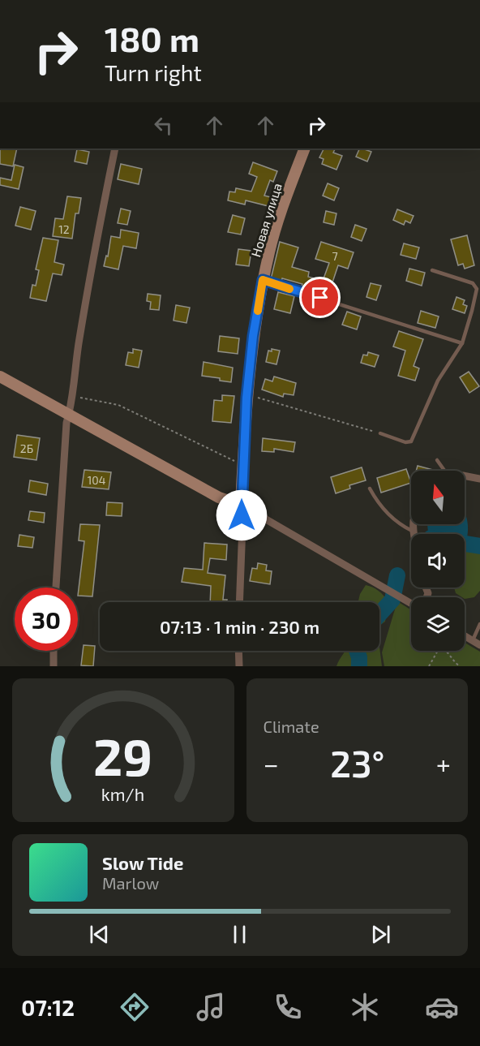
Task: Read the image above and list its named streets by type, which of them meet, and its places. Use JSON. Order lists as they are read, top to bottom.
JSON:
{
  "streets": {
    "street": ["Новая улица"]
  },
  "house_numbers": [
    "12",
    "7",
    "2Б",
    "104"
  ],
  "north": "top",
  "page": {
    "turn": ["180 m", "Turn right"],
    "limit": "30",
    "trip": "07:13 · 1 min · 230 m",
    "tile": "Climate",
    "heat": ["−", "23°", "+"],
    "song": ["Slow Tide", "Marlow"],
    "tabs": "07:12",
    "gauge": ["29", "km/h"]
  }
}
